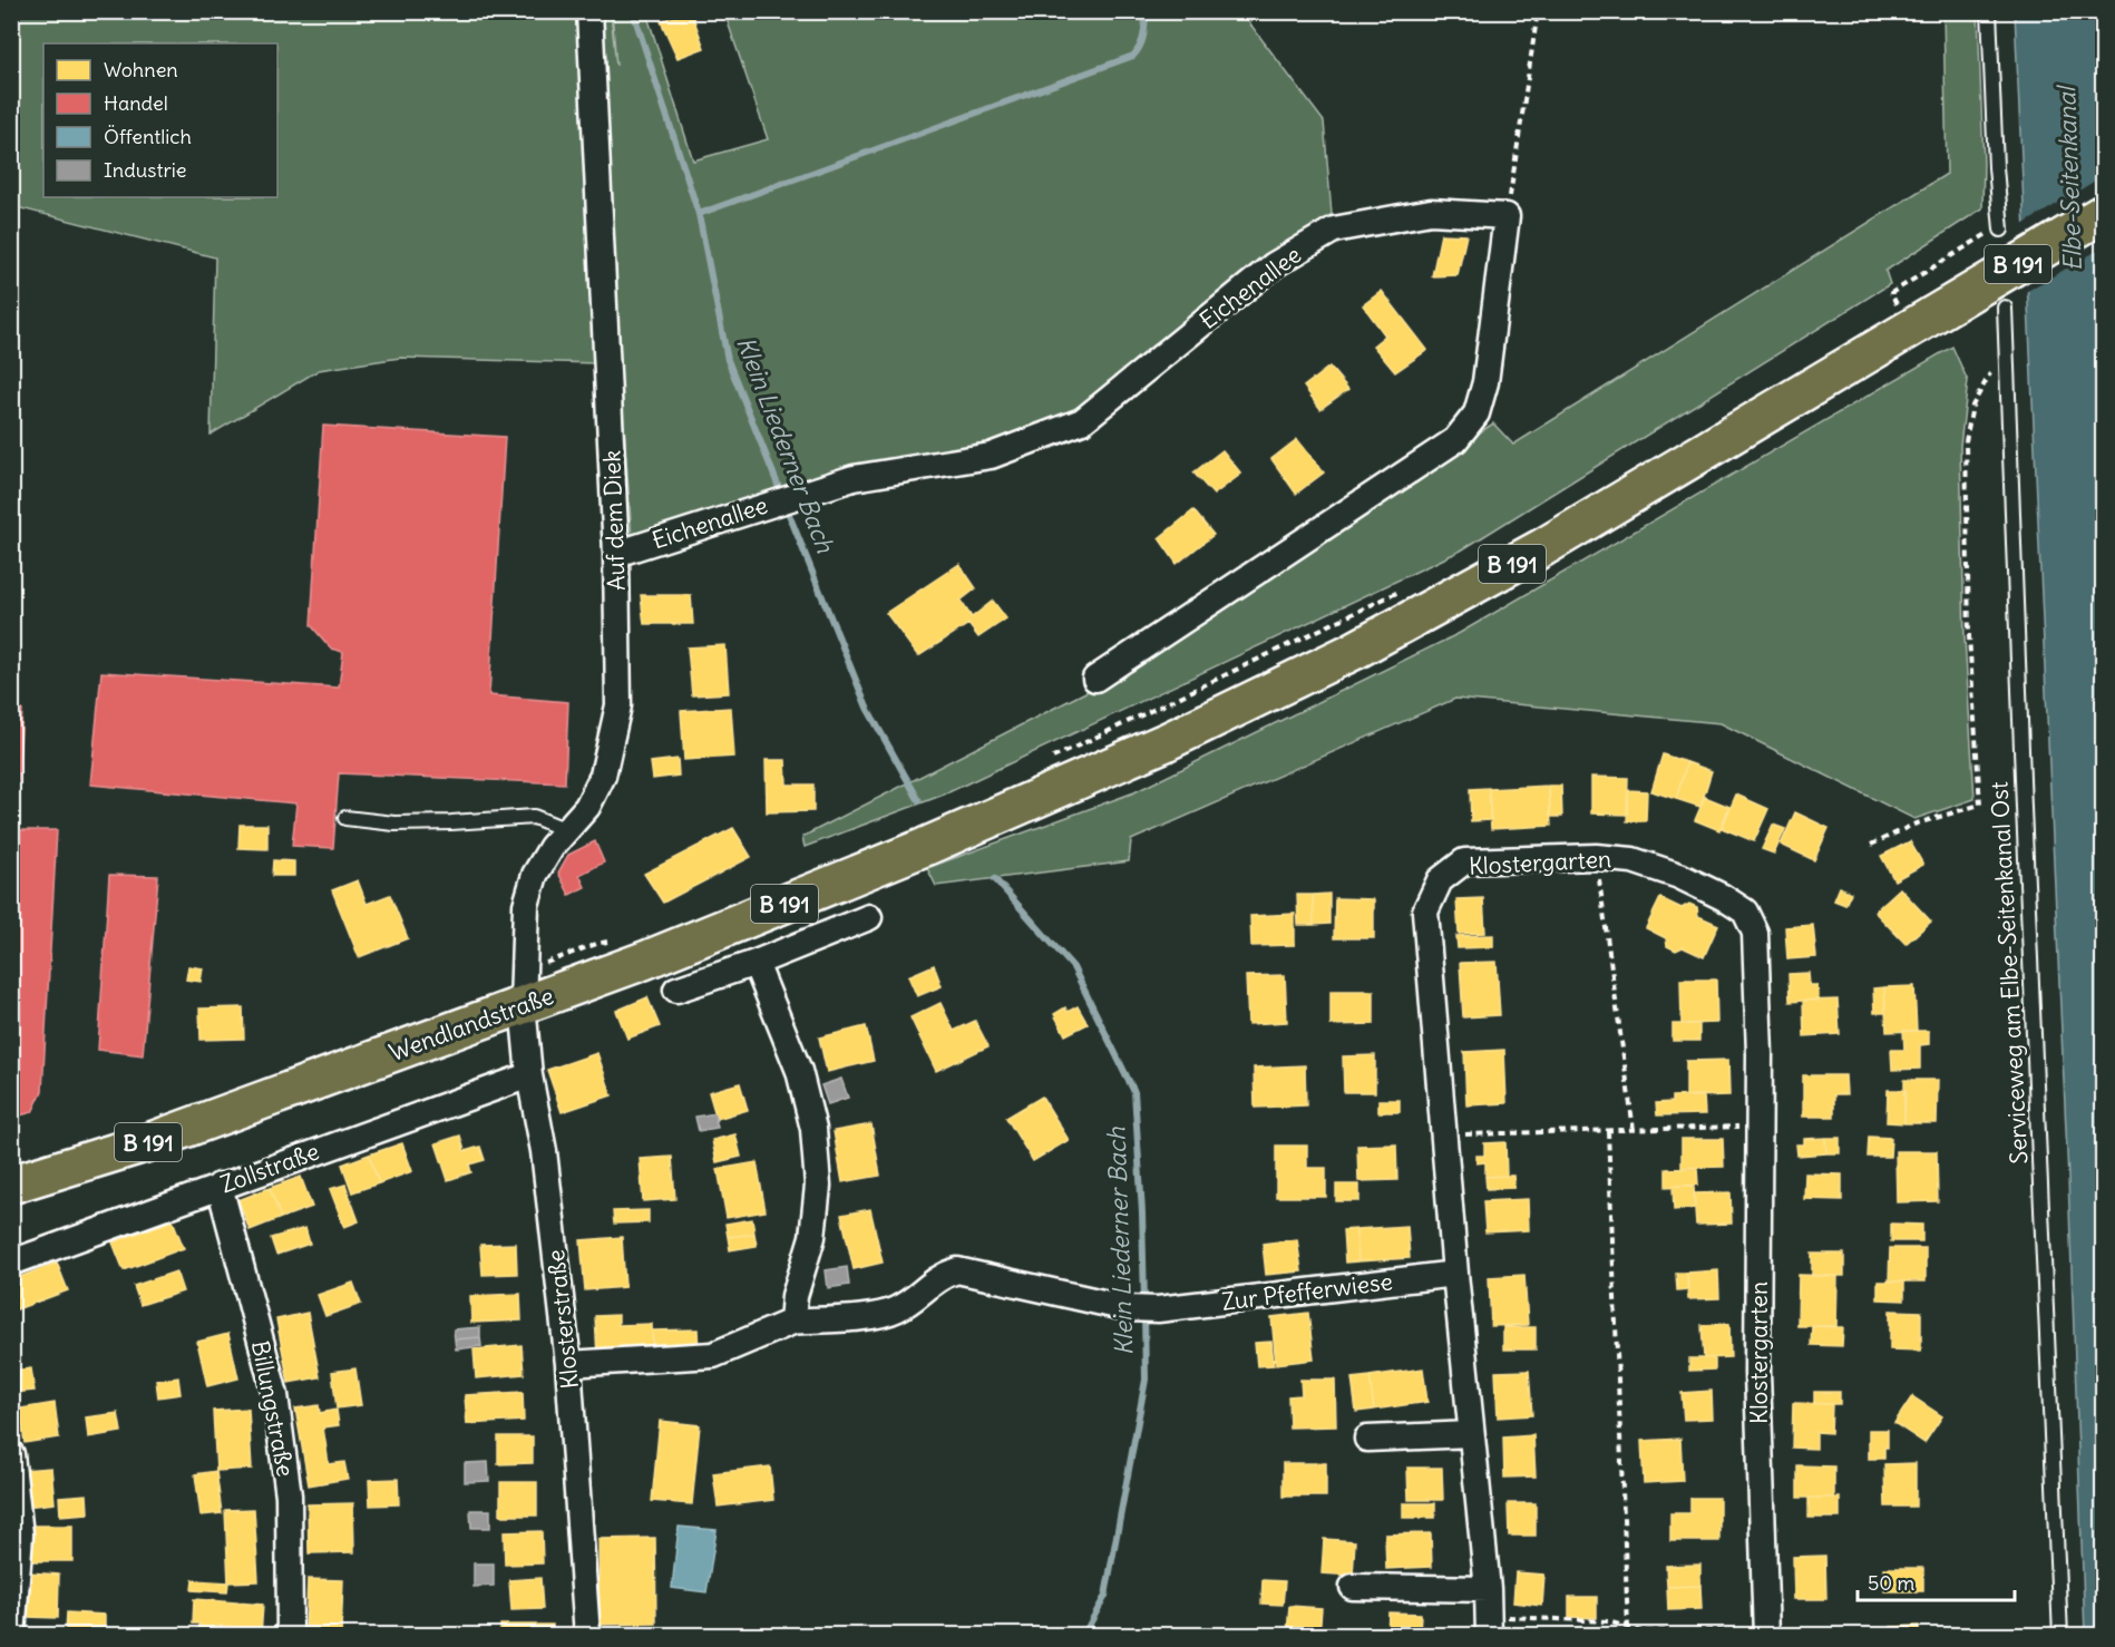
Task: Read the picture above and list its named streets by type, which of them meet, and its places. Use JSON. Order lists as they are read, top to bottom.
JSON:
{
  "streets": {
    "main road": ["B 191", "Wendlandstraße"],
    "street": [
      "Eichenallee",
      "Auf dem Diek",
      "Klostergarten",
      "Zollstraße",
      "Zur Pfefferwiese",
      "Klosterstraße",
      "Billungstraße"
    ],
    "lane": ["Serviceweg am Elbe-Seitenkanal Ost"]
  },
  "crossings": [
    ["Eichenallee", "Auf dem Diek"],
    ["Auf dem Diek", "Wendlandstraße"],
    ["Auf dem Diek", "Klosterstraße"],
    ["Klostergarten", "Zur Pfefferwiese"],
    ["Wendlandstraße", "Klosterstraße"],
    ["Zollstraße", "Klosterstraße"],
    ["Zollstraße", "Billungstraße"],
    ["Zur Pfefferwiese", "Klosterstraße"]
  ],
  "water": ["Elbe-Seitenkanal", "Klein Liederner Bach"],
  "legend": [
    "Wohnen",
    "Handel",
    "Öffentlich",
    "Industrie"
  ],
  "scale_bar": "50 m"
}
